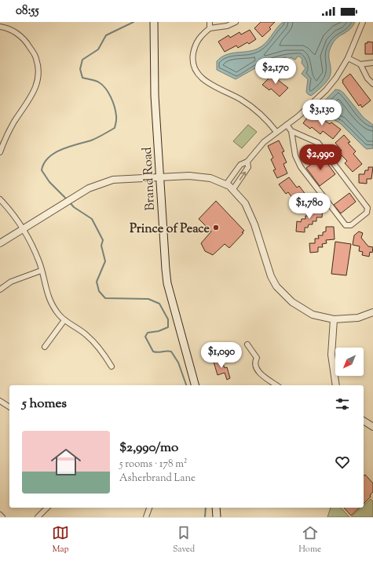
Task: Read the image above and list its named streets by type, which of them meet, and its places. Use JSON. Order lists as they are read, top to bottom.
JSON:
{
  "streets": {
    "main road": ["Brand Road"]
  },
  "places": ["Prince of Peace"],
  "north": "bottom left",
  "page": {
    "status": "08:55",
    "price": [
      "$2,170",
      "$3,130",
      "$2,990",
      "$1,780",
      "$1,090"
    ],
    "heading": "5 homes",
    "list": [
      {
        "name": "$2,990/mo",
        "note": "5 rooms · 178 m² · Asherbrand Lane"
      }
    ],
    "tabs": ["Map", "Saved", "Home"]
  }
}
